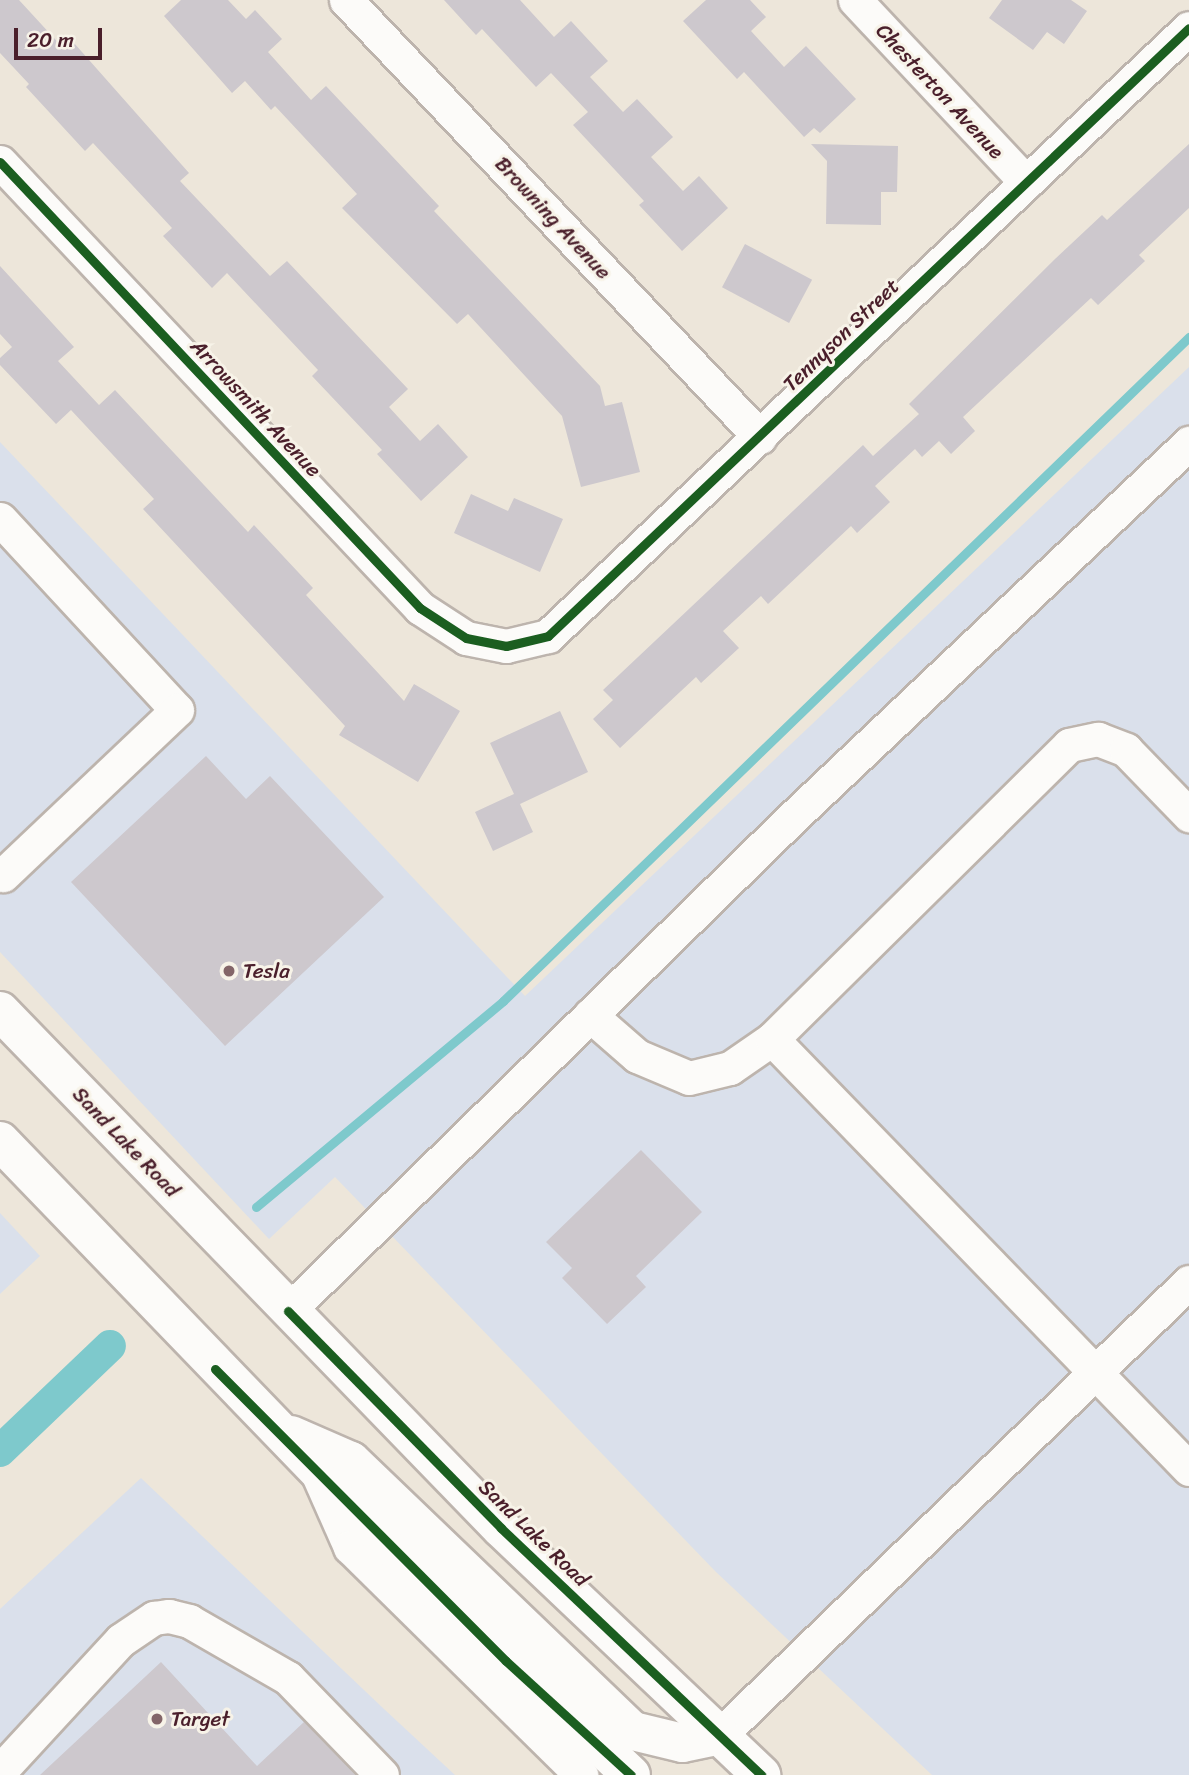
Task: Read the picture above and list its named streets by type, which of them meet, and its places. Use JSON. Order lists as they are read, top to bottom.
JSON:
{
  "streets": {
    "main road": ["Sand Lake Road"],
    "street": [
      "Chesterton Avenue",
      "Browning Avenue",
      "Tennyson Street",
      "Arrowsmith Avenue"
    ]
  },
  "crossings": [
    ["Chesterton Avenue", "Tennyson Street"],
    ["Browning Avenue", "Tennyson Street"],
    ["Tennyson Street", "Arrowsmith Avenue"]
  ],
  "places": ["Tesla", "Target"],
  "scale_bar": "20 m"
}
